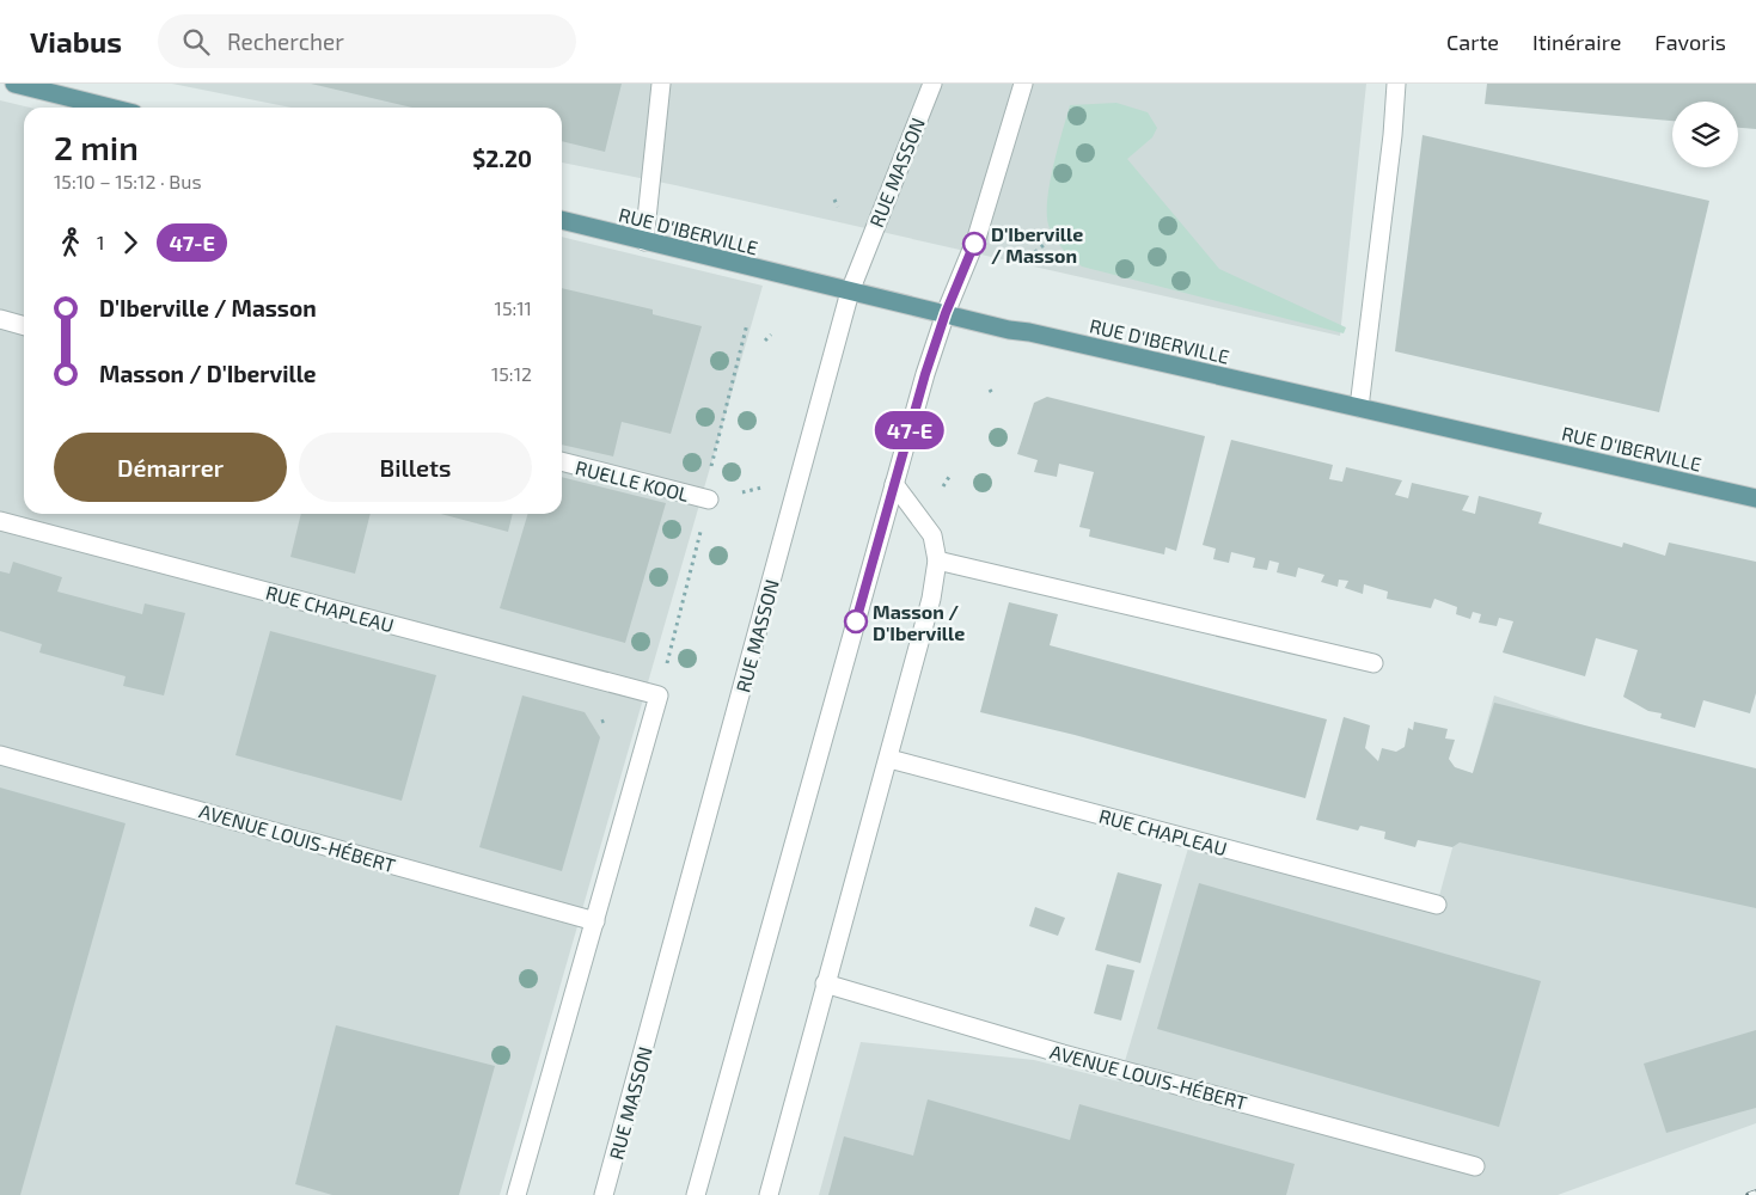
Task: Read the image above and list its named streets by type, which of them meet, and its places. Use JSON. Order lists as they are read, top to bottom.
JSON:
{
  "streets": {
    "main road": ["RUE D'IBERVILLE"],
    "street": [
      "RUE MASSON",
      "RUELLE KOOL",
      "RUE CHAPLEAU",
      "AVENUE LOUIS-HÉBERT"
    ]
  },
  "crossings": [
    ["RUE MASSON", "RUE D'IBERVILLE"]
  ],
  "places": ["D'Iberville / Masson", "Masson / D'Iberville"],
  "lines": ["bus line 47-E"],
  "page": {
    "header": "Viabus",
    "search": "Rechercher",
    "nav": ["Carte", "Itinéraire", "Favoris"],
    "on_map": "47-E",
    "heading": ["2 min", "15:10 – 15:12 · Bus", "$2.20"],
    "legs": ["1", "47-E"],
    "list": [
      {
        "name": "D'Iberville / Masson",
        "value": "15:11"
      },
      {
        "name": "Masson / D'Iberville",
        "value": "15:12"
      }
    ],
    "buttons": ["Démarrer", "Billets"]
  }
}
